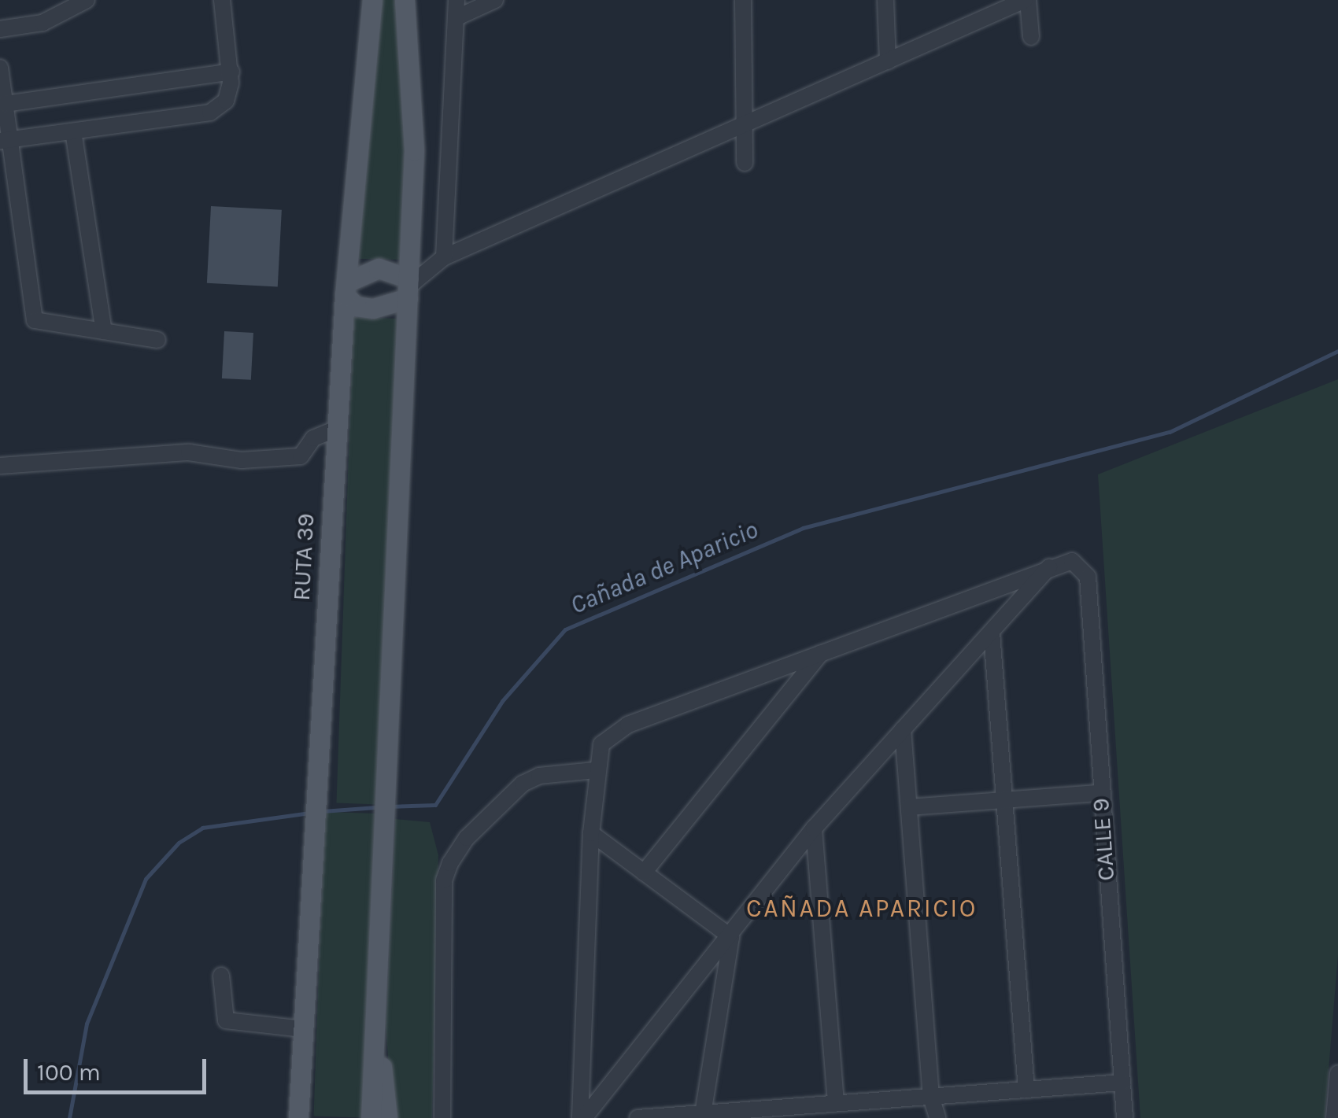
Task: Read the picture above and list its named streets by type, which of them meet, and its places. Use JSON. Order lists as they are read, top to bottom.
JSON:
{
  "streets": {
    "main road": ["RUTA 39"],
    "street": ["CALLE 9"]
  },
  "districts": ["CAÑADA APARICIO"],
  "water": ["Cañada de Aparicio"],
  "scale_bar": "100 m"
}
